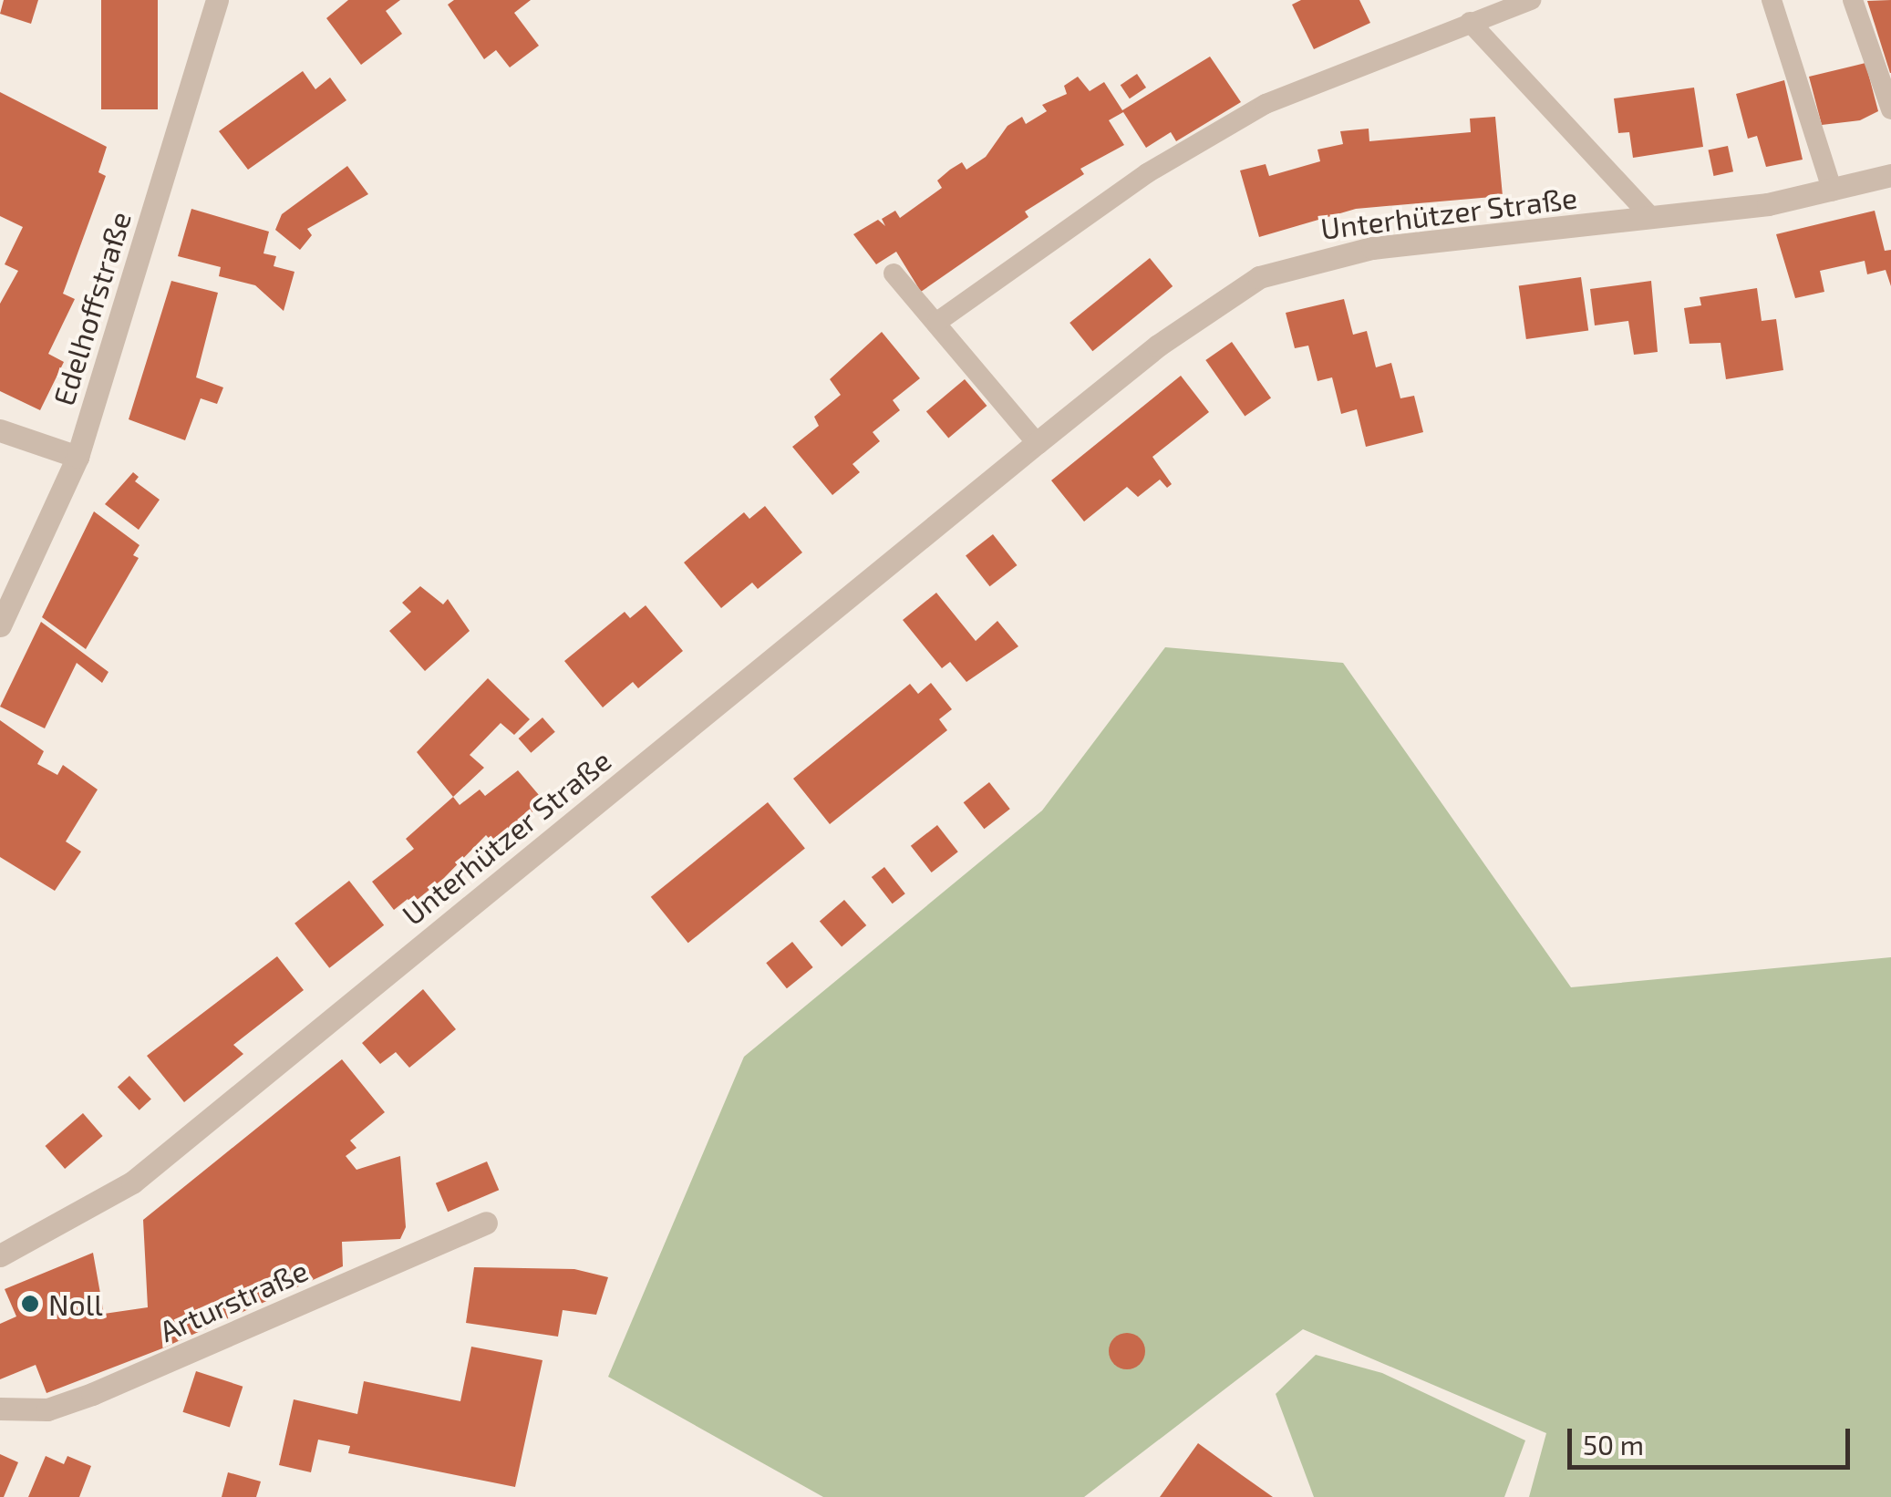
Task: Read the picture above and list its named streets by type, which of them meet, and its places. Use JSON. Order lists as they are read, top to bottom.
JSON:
{
  "streets": {
    "street": ["Unterhützer Straße", "Edelhoffstraße", "Arturstraße"]
  },
  "places": ["Noll"],
  "scale_bar": "50 m"
}
